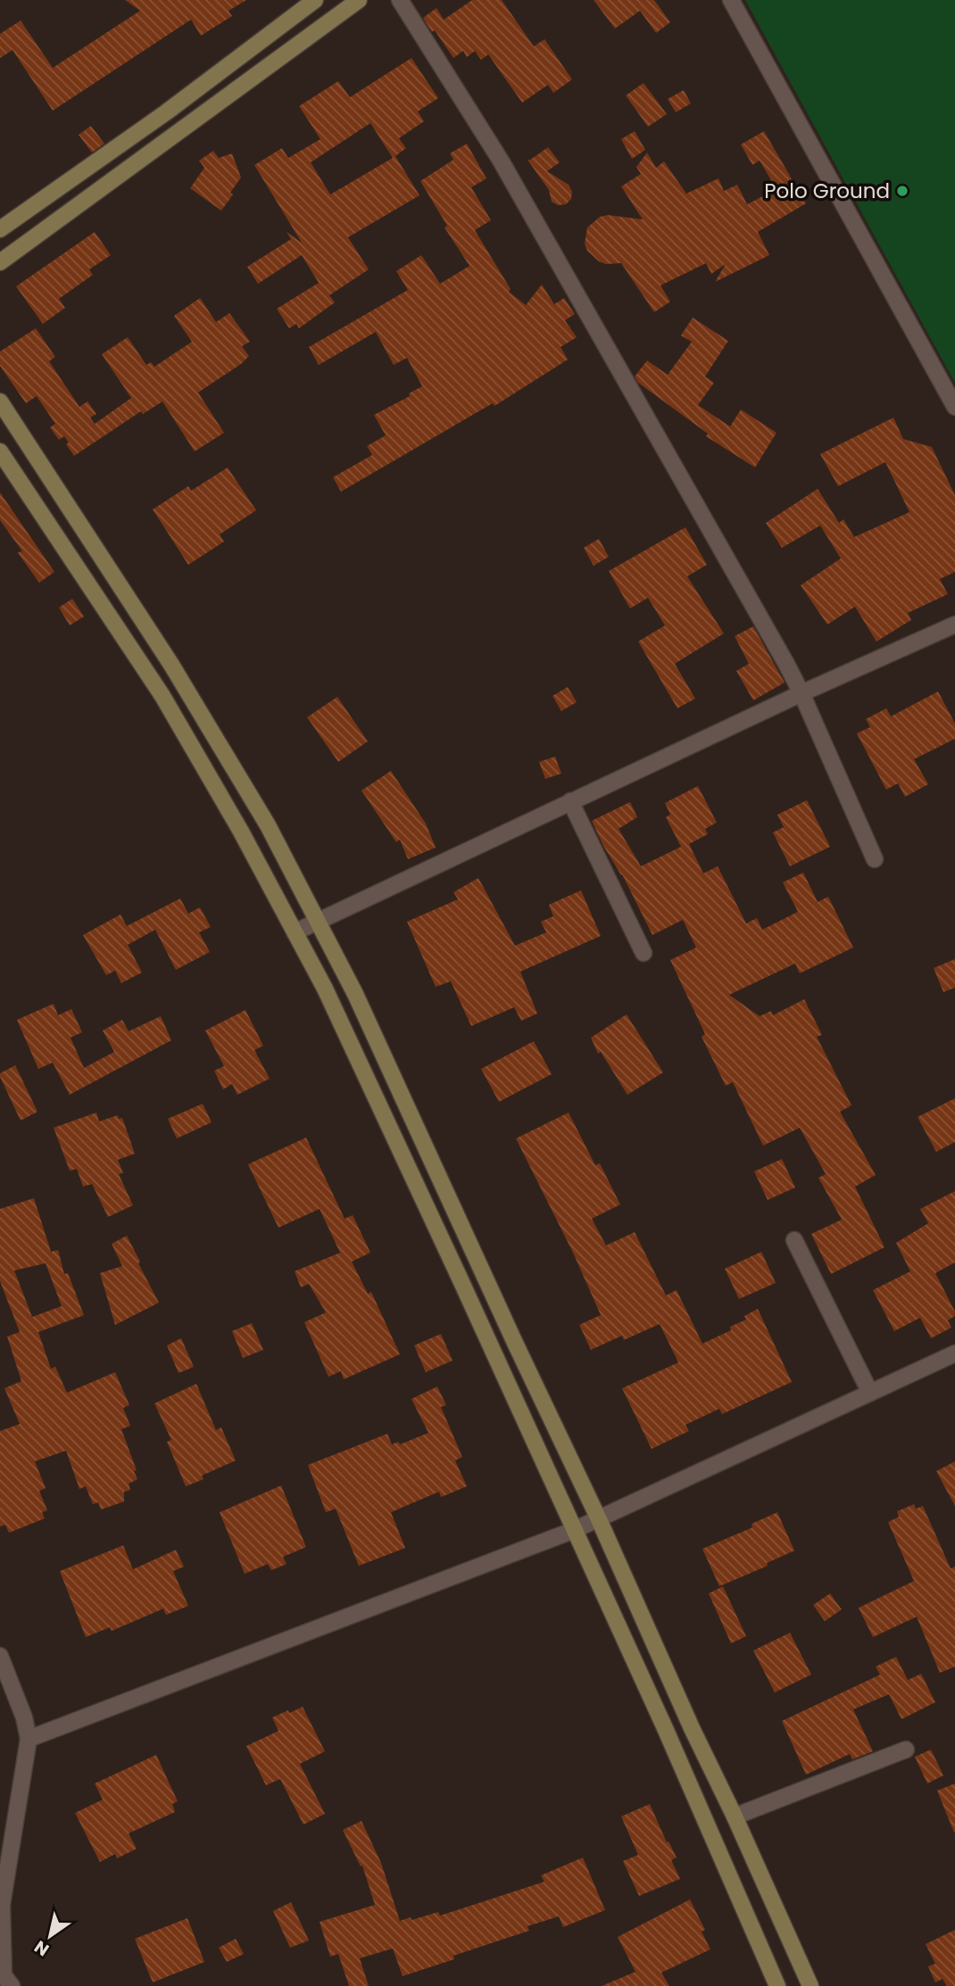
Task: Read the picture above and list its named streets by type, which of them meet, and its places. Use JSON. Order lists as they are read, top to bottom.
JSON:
{
  "places": ["Polo Ground"],
  "north": "bottom left"
}
